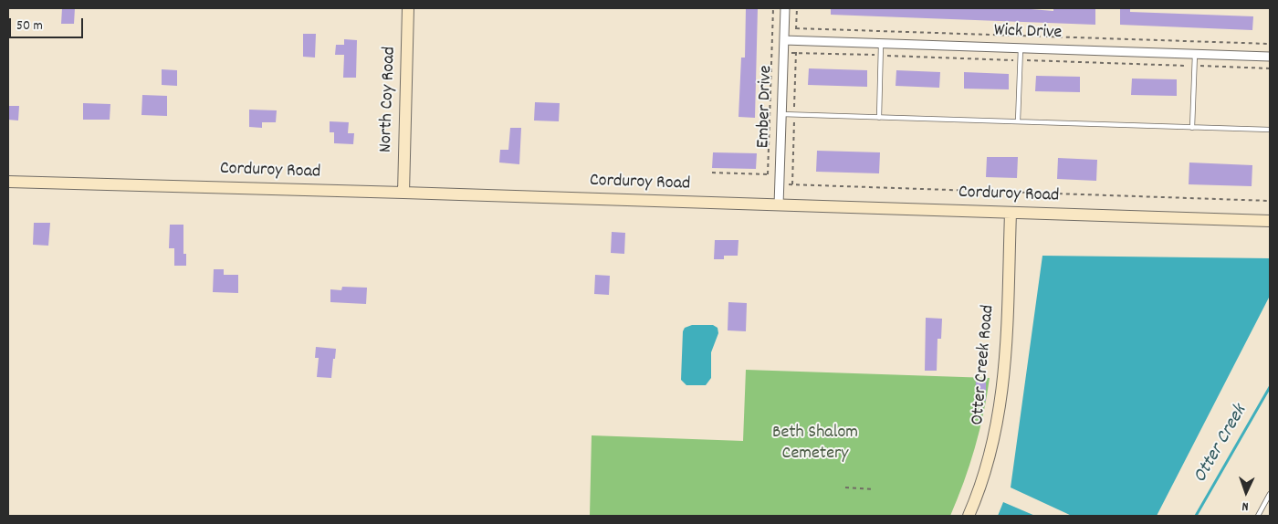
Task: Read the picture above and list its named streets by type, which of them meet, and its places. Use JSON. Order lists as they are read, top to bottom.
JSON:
{
  "streets": {
    "street": [
      "Wick Drive",
      "North Coy Road",
      "Ember Drive",
      "Corduroy Road",
      "Otter Creek Road"
    ]
  },
  "crossings": [
    ["Wick Drive", "Ember Drive"],
    ["North Coy Road", "Corduroy Road"],
    ["Ember Drive", "Corduroy Road"],
    ["Corduroy Road", "Otter Creek Road"]
  ],
  "water": ["Otter Creek"],
  "parks": ["Beth Shalom Cemetery"],
  "scale_bar": "50 m",
  "north": "bottom"
}
